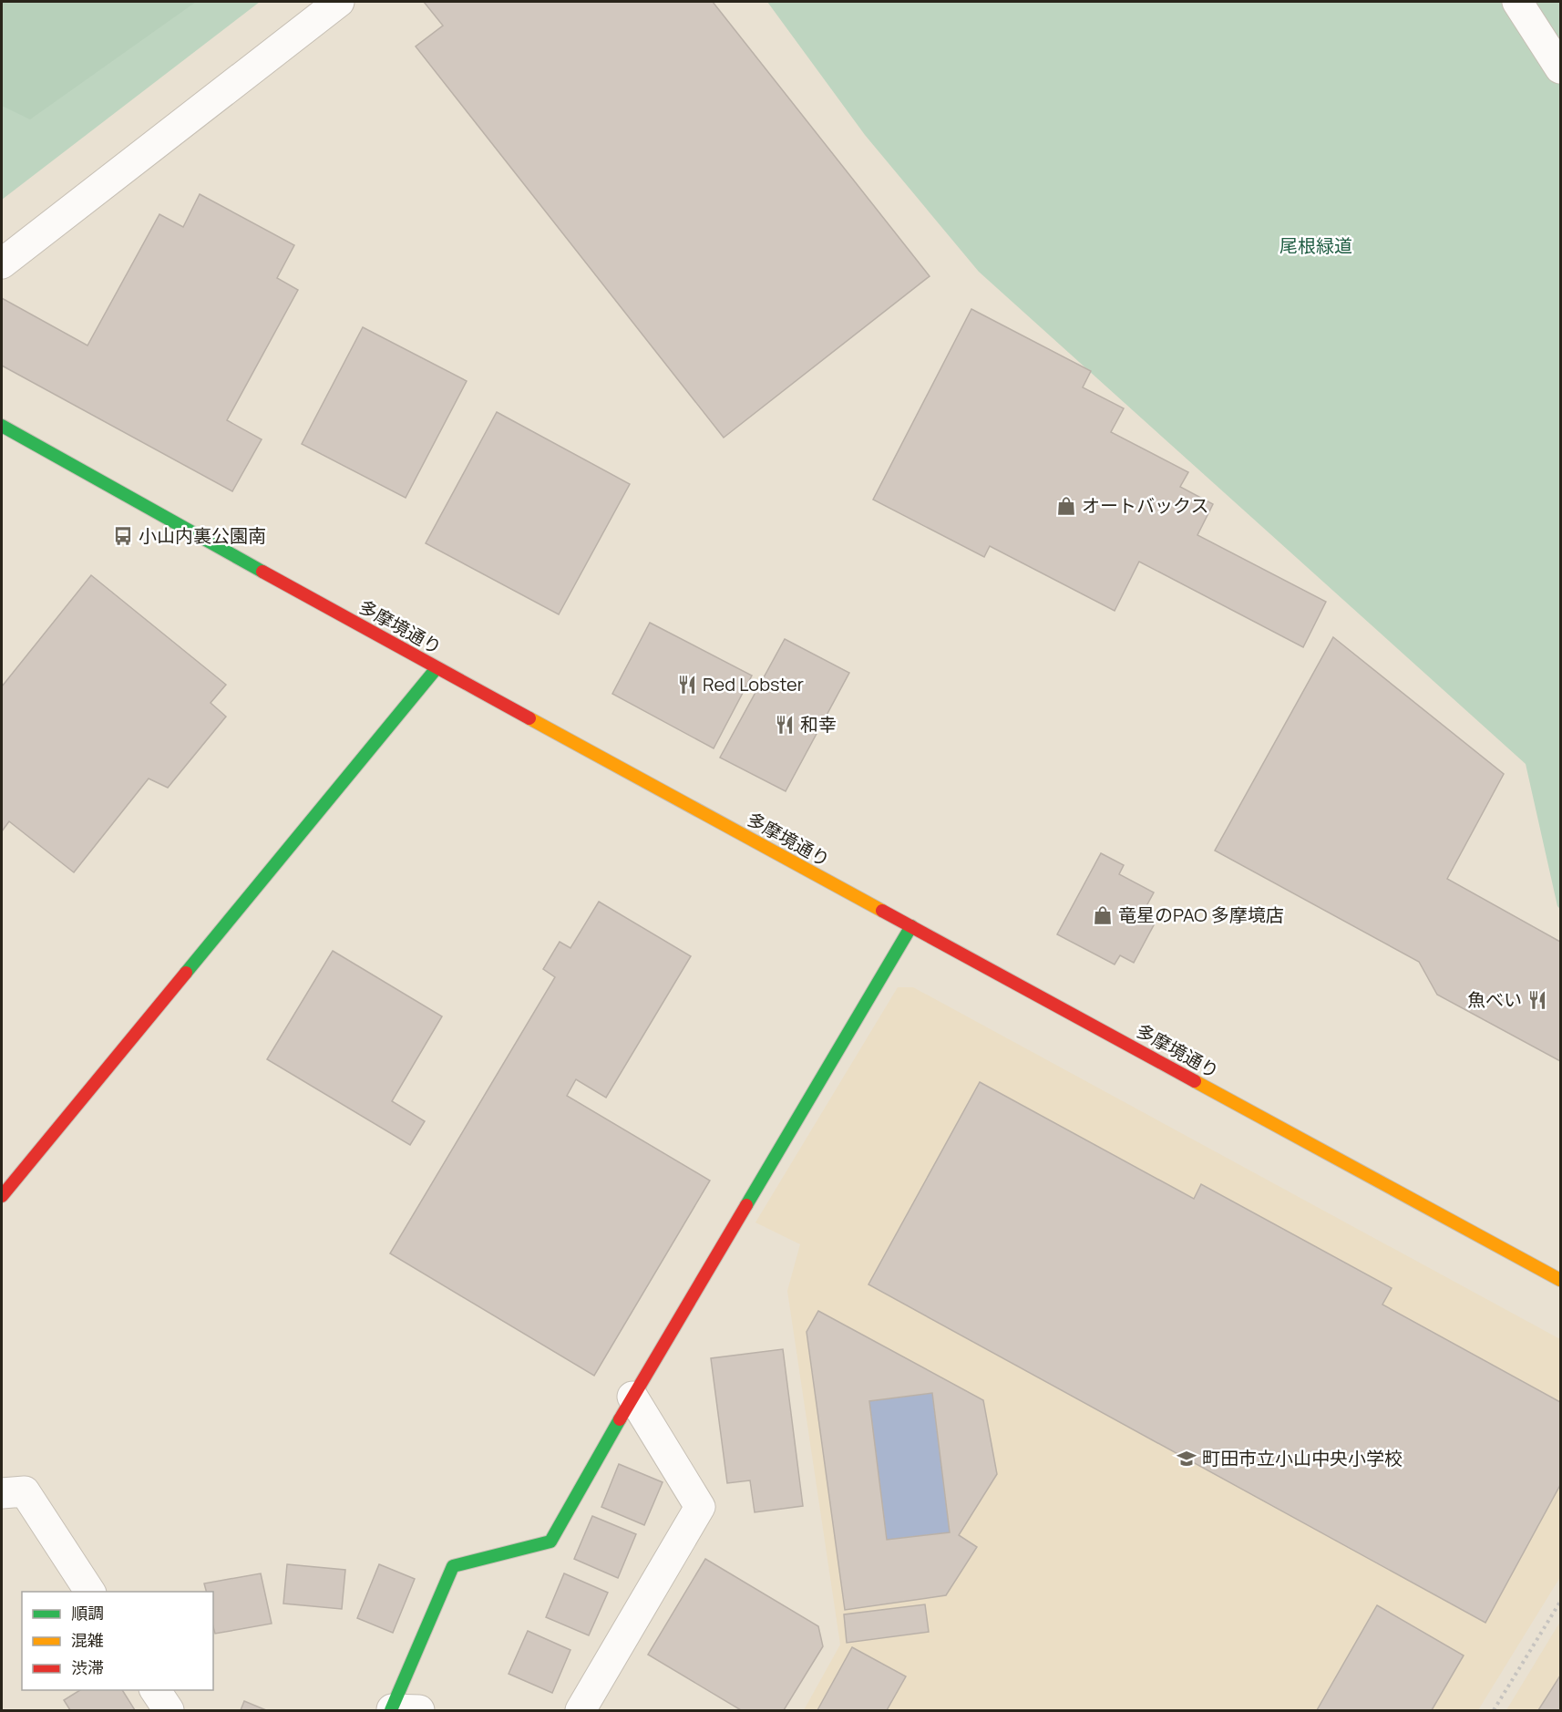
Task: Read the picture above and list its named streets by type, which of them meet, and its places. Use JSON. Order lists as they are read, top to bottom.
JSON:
{
  "streets": {
    "street": ["多摩境通り"]
  },
  "parks": ["尾根緑道"],
  "places": {
    "shop": ["オートバックス", "竜星のPAO 多摩境店"],
    "bus stop": ["小山内裏公園南"],
    "restaurant": ["Red Lobster", "和幸", "魚べい"],
    "school or university": ["町田市立小山中央小学校"]
  },
  "legend": ["順調", "混雑", "渋滞"]
}
